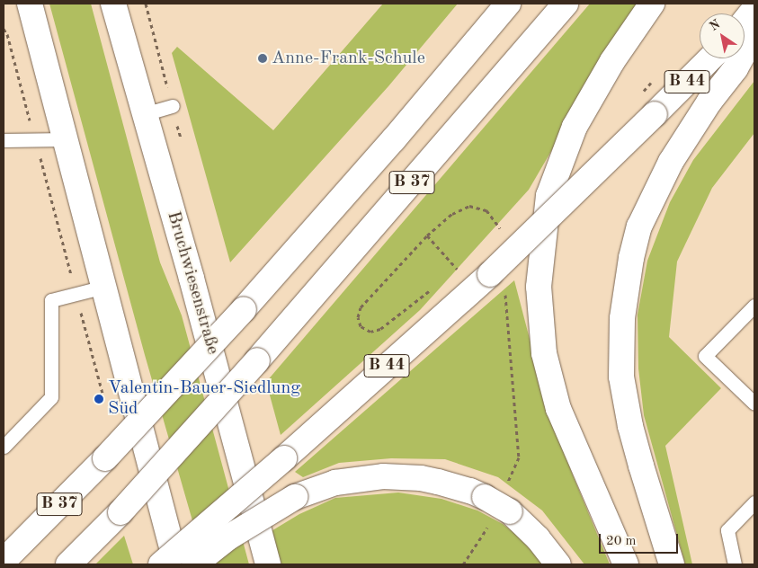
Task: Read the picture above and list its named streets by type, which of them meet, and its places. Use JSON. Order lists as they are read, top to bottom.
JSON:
{
  "streets": {
    "main road": ["B 44", "B 37", "Bruchwiesenstraße"]
  },
  "places": ["Anne-Frank-Schule", "Valentin-Bauer-Siedlung Süd"],
  "scale_bar": "20 m",
  "north": "top left"
}
